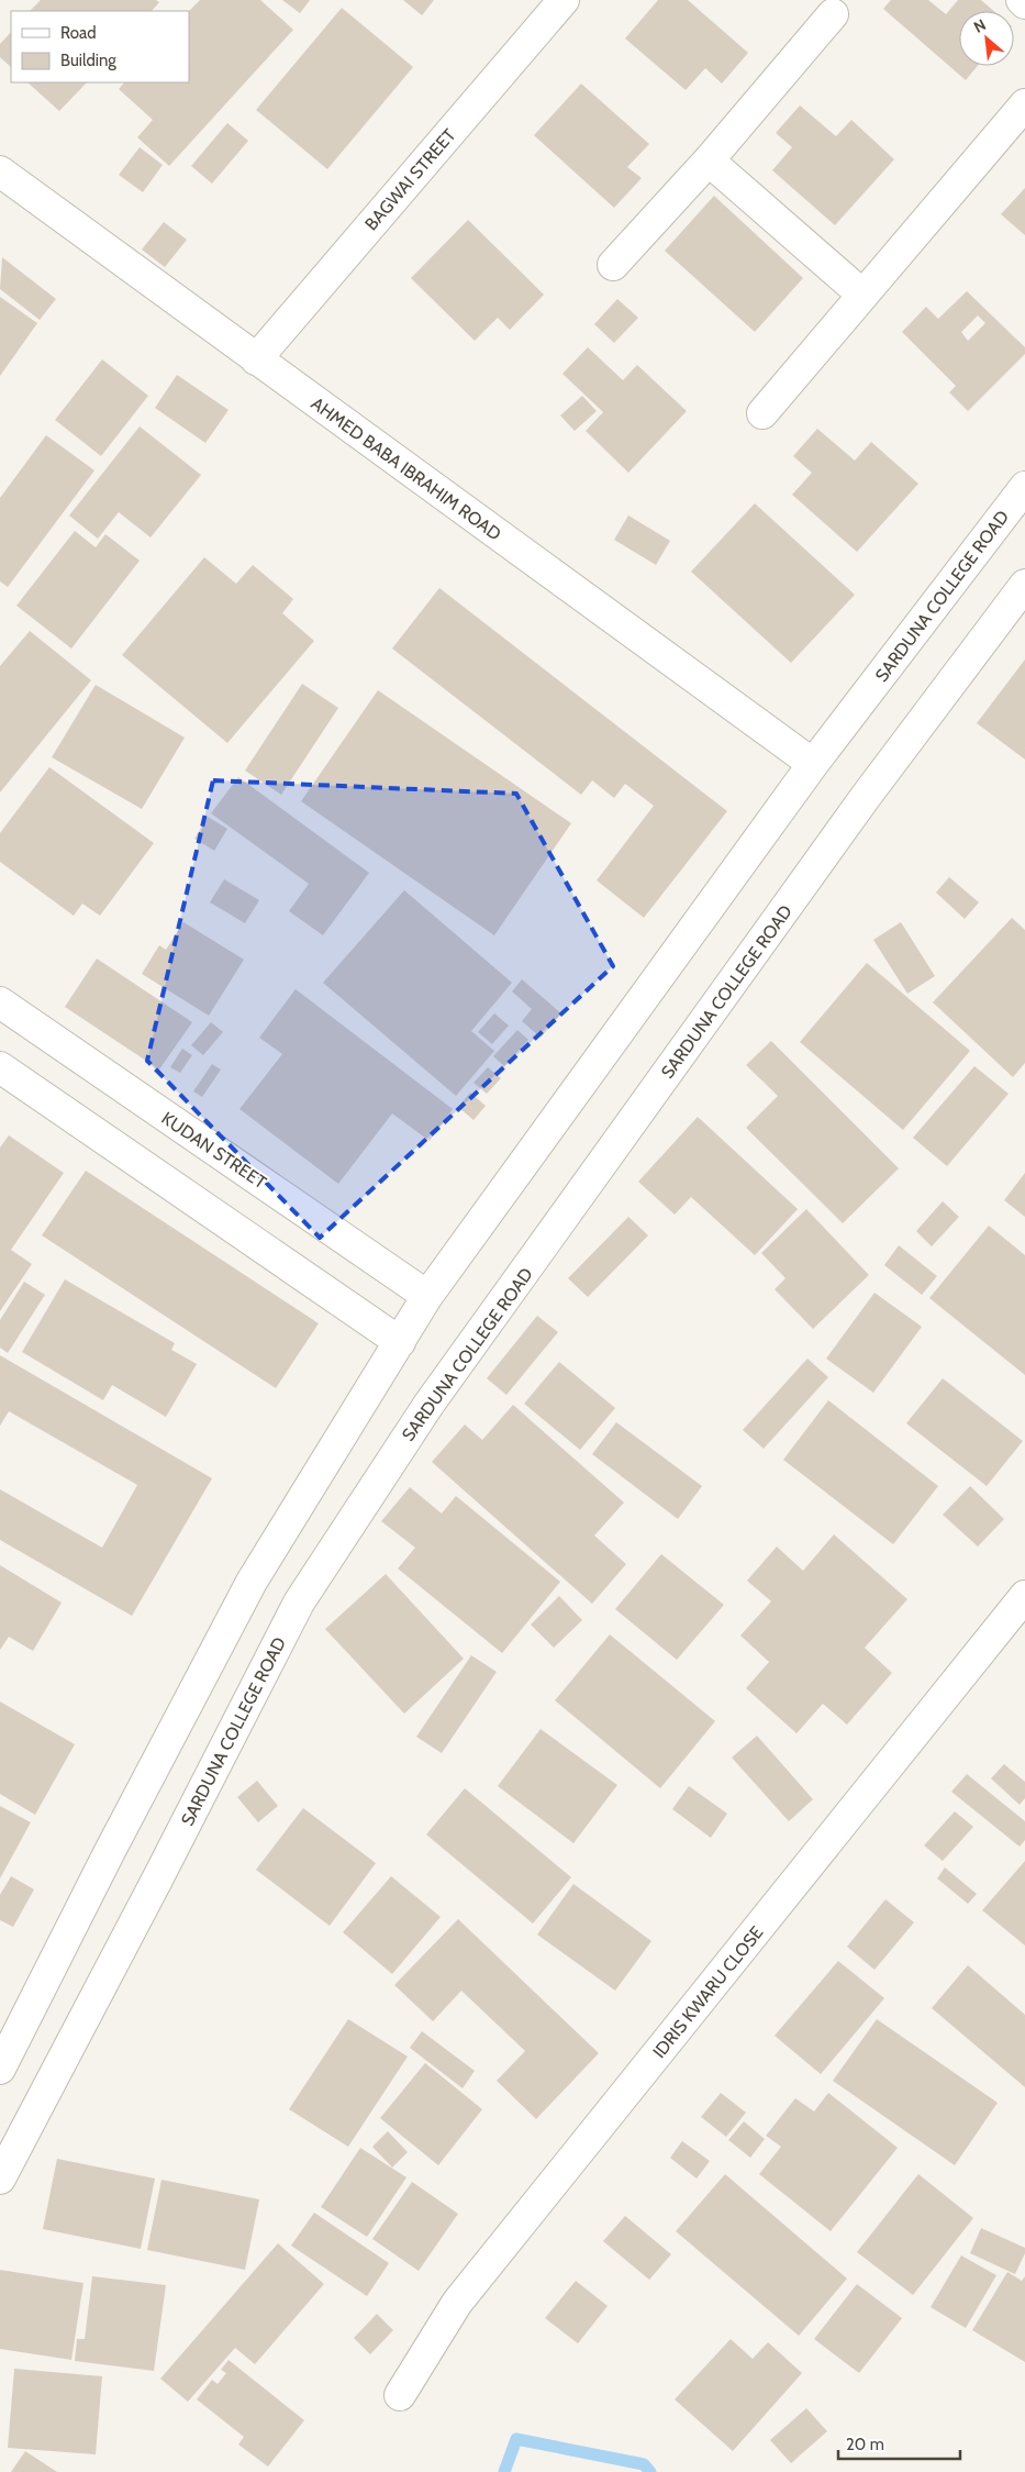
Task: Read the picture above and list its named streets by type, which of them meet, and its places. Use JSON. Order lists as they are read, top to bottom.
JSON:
{
  "streets": {
    "street": [
      "BAGWAI STREET",
      "AHMED BABA IBRAHIM ROAD",
      "SARDUNA COLLEGE ROAD",
      "KUDAN STREET",
      "IDRIS KWARU CLOSE"
    ]
  },
  "crossings": [
    ["BAGWAI STREET", "AHMED BABA IBRAHIM ROAD"],
    ["AHMED BABA IBRAHIM ROAD", "SARDUNA COLLEGE ROAD"],
    ["SARDUNA COLLEGE ROAD", "KUDAN STREET"]
  ],
  "legend": ["Road", "Building"],
  "scale_bar": "20 m",
  "north": "top left"
}
